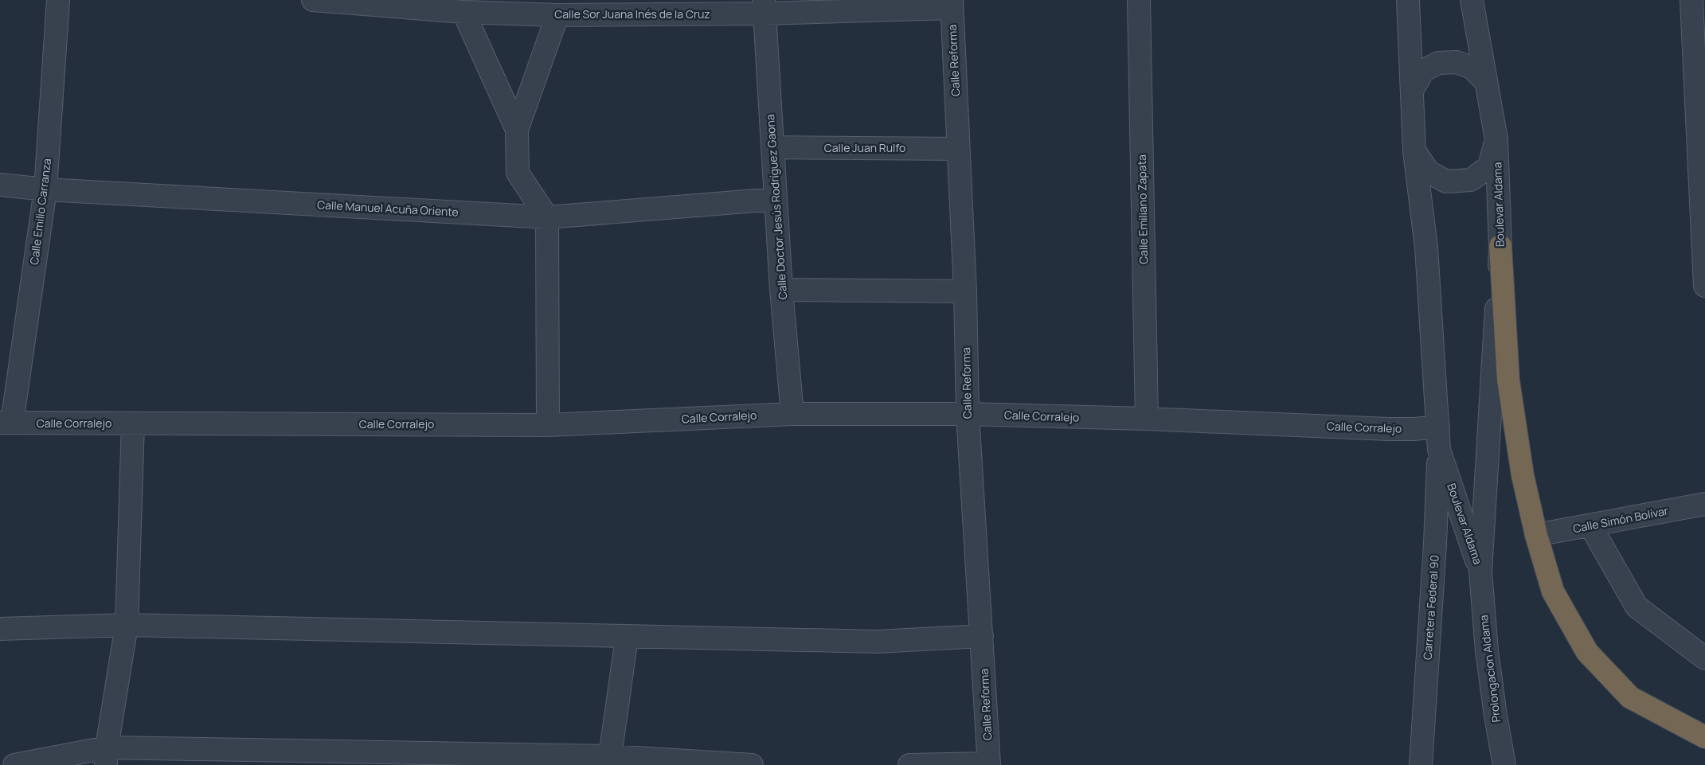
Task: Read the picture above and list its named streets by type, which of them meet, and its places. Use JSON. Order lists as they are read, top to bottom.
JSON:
{
  "streets": {
    "street": [
      "Calle Sor Juana Inés de la Cruz",
      "Calle Reforma",
      "Calle Juan Rulfo",
      "Boulevar Aldama",
      "Calle Doctor Jesús Rodríguez Gaona",
      "Calle Manuel Acuña Oriente",
      "Calle Emiliano Zapata",
      "Calle Emilio Carranza",
      "Calle Corralejo",
      "Calle Simón Bolívar",
      "Carretera Federal 90",
      "Prolongacion Aldama"
    ]
  },
  "crossings": [
    ["Calle Sor Juana Inés de la Cruz", "Calle Reforma"],
    ["Calle Sor Juana Inés de la Cruz", "Calle Doctor Jesús Rodríguez Gaona"],
    ["Calle Reforma", "Calle Juan Rulfo"],
    ["Calle Reforma", "Calle Corralejo"],
    ["Calle Juan Rulfo", "Calle Doctor Jesús Rodríguez Gaona"],
    ["Boulevar Aldama", "Calle Corralejo"],
    ["Boulevar Aldama", "Carretera Federal 90"],
    ["Boulevar Aldama", "Prolongacion Aldama"],
    ["Calle Doctor Jesús Rodríguez Gaona", "Calle Manuel Acuña Oriente"],
    ["Calle Doctor Jesús Rodríguez Gaona", "Calle Corralejo"],
    ["Calle Manuel Acuña Oriente", "Calle Emilio Carranza"],
    ["Calle Emiliano Zapata", "Calle Corralejo"],
    ["Calle Emilio Carranza", "Calle Corralejo"]
  ]
}
